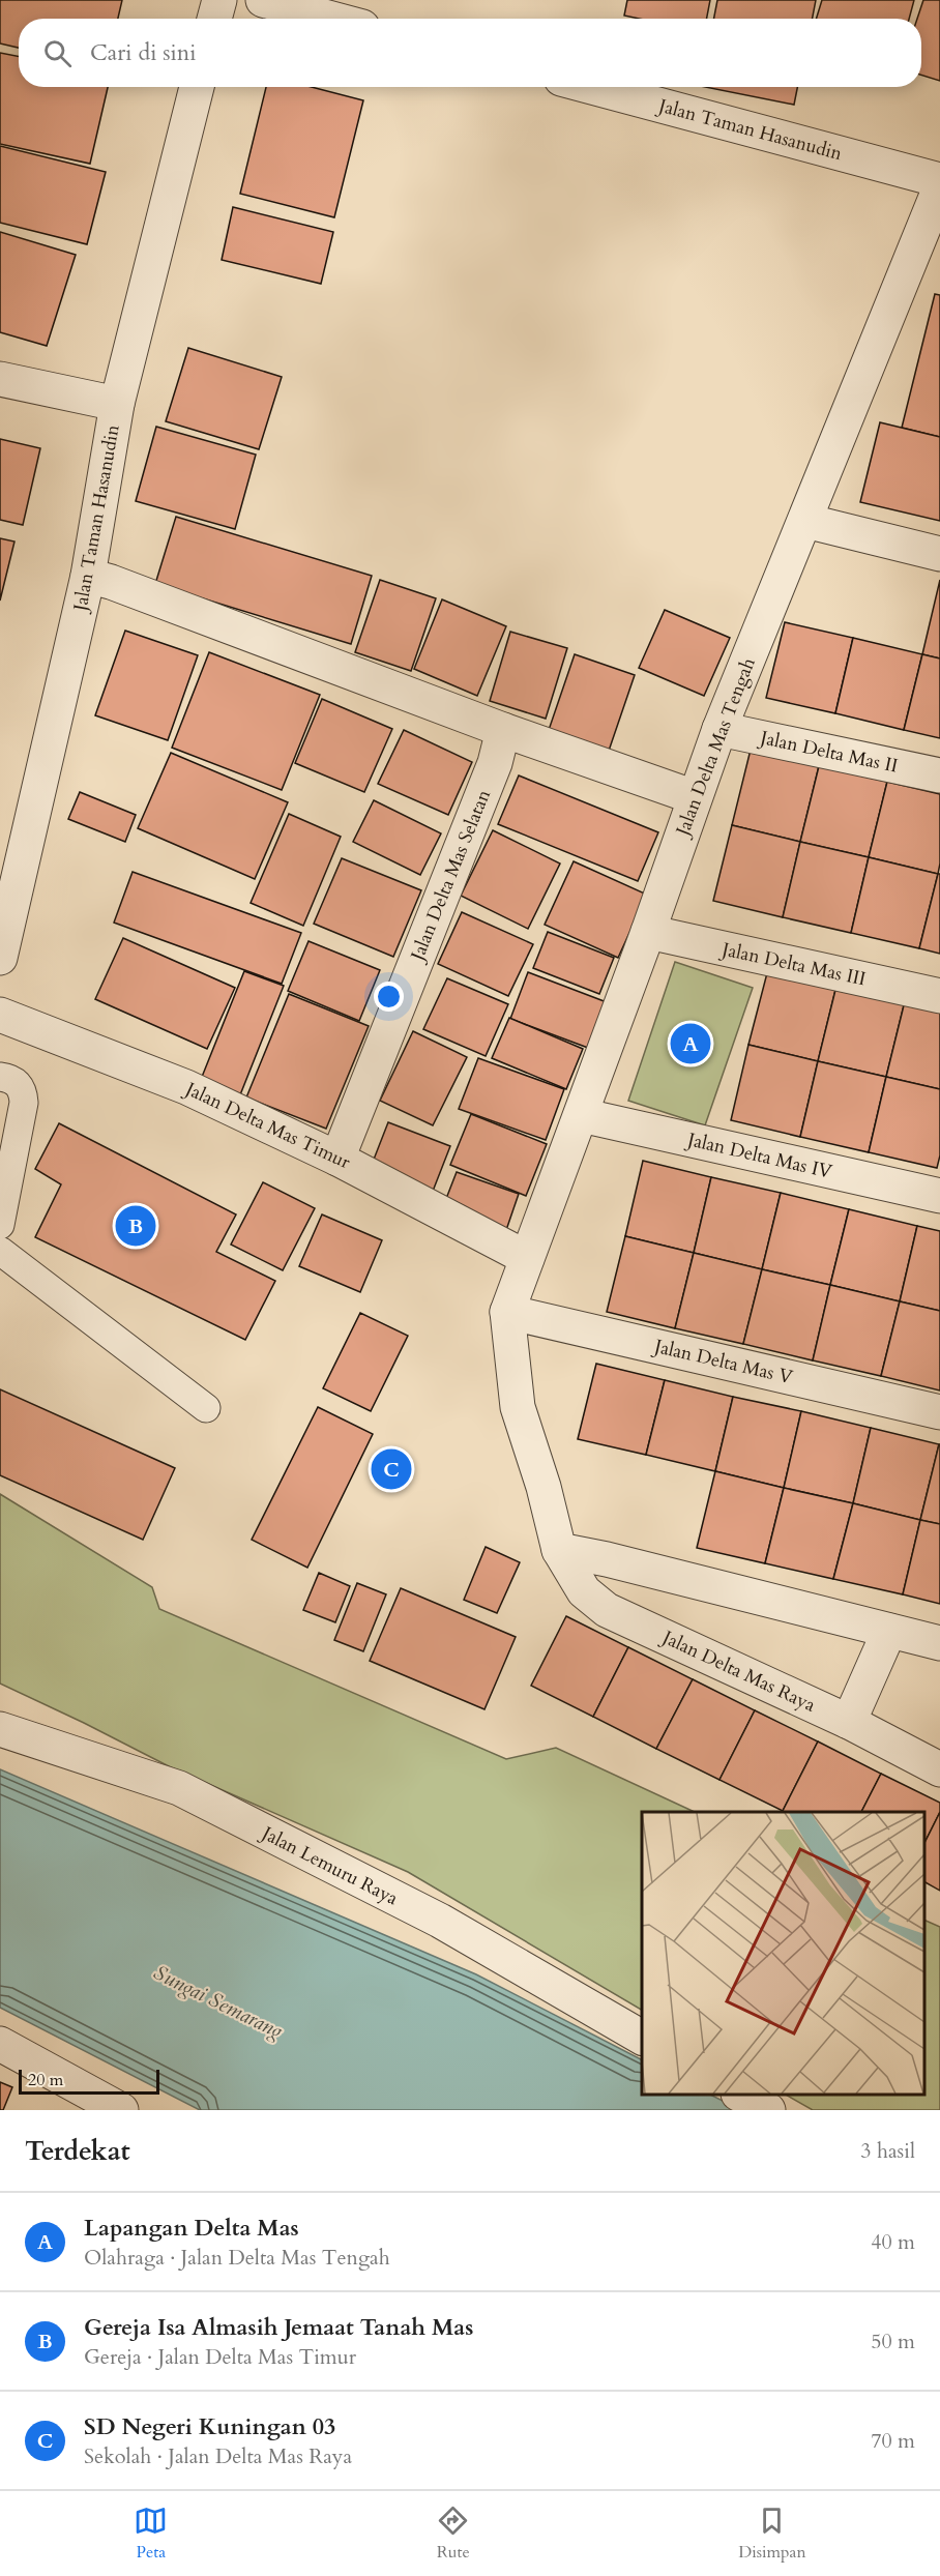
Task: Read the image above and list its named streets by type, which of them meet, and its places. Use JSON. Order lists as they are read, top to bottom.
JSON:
{
  "streets": {
    "street": [
      "Jalan Taman Hasanudin",
      "Jalan Delta Mas Tengah",
      "Jalan Delta Mas II",
      "Jalan Delta Mas Selatan",
      "Jalan Delta Mas III",
      "Jalan Delta Mas Timur",
      "Jalan Delta Mas IV",
      "Jalan Delta Mas V",
      "Jalan Delta Mas Raya",
      "Jalan Lemuru Raya"
    ]
  },
  "crossings": [
    ["Jalan Delta Mas Tengah", "Jalan Delta Mas II"],
    ["Jalan Delta Mas Tengah", "Jalan Delta Mas III"],
    ["Jalan Delta Mas Tengah", "Jalan Delta Mas Timur"],
    ["Jalan Delta Mas Tengah", "Jalan Delta Mas IV"],
    ["Jalan Delta Mas Tengah", "Jalan Delta Mas V"],
    ["Jalan Delta Mas Tengah", "Jalan Delta Mas Raya"],
    ["Jalan Delta Mas Selatan", "Jalan Delta Mas Timur"],
    ["Jalan Delta Mas V", "Jalan Delta Mas Raya"]
  ],
  "water": ["Sungai Semarang"],
  "scale_bar": "20 m",
  "page": {
    "search": "Cari di sini",
    "pins": ["A", "B", "C"],
    "scale": "20 m",
    "heading": ["Terdekat", "3 hasil"],
    "list": [
      {
        "mark": "A",
        "name": "Lapangan Delta Mas",
        "note": "Olahraga · Jalan Delta Mas Tengah",
        "value": "40 m"
      },
      {
        "mark": "B",
        "name": "Gereja Isa Almasih Jemaat Tanah Mas",
        "note": "Gereja · Jalan Delta Mas Timur",
        "value": "50 m"
      },
      {
        "mark": "C",
        "name": "SD Negeri Kuningan 03",
        "note": "Sekolah · Jalan Delta Mas Raya",
        "value": "70 m"
      }
    ],
    "nav": ["Peta", "Rute", "Disimpan"]
  }
}
